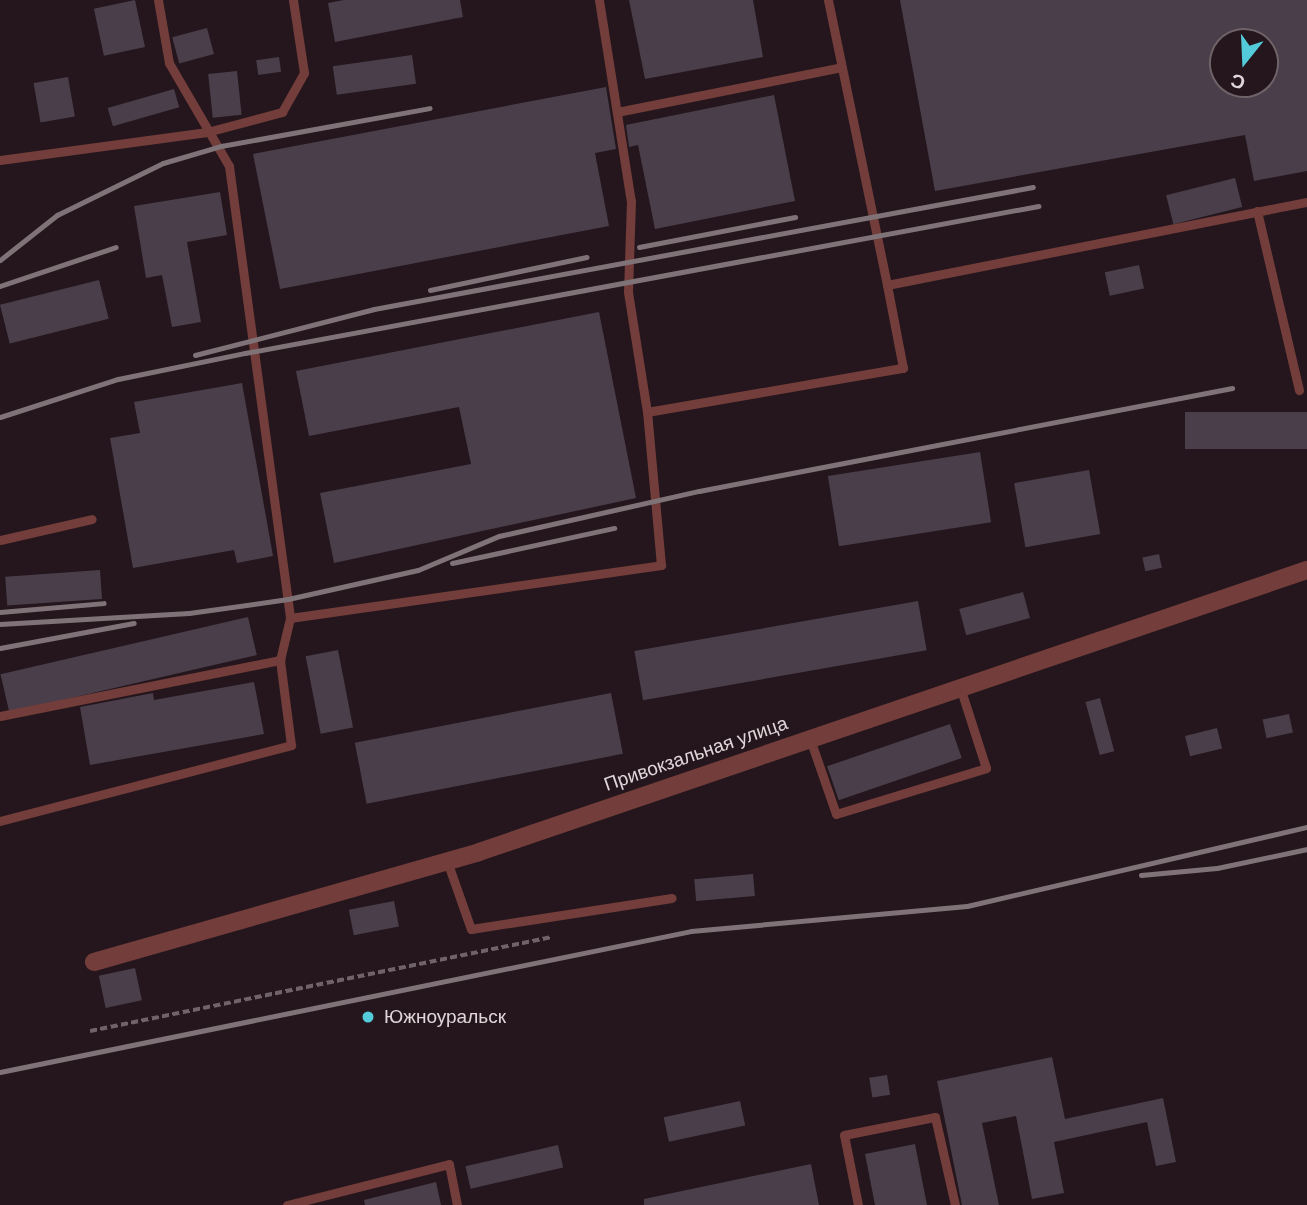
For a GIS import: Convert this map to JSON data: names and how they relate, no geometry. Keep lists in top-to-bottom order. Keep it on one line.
{"streets":{"street":["Привокзальная улица"]},"places":["Южноуральск"],"north":"bottom"}
